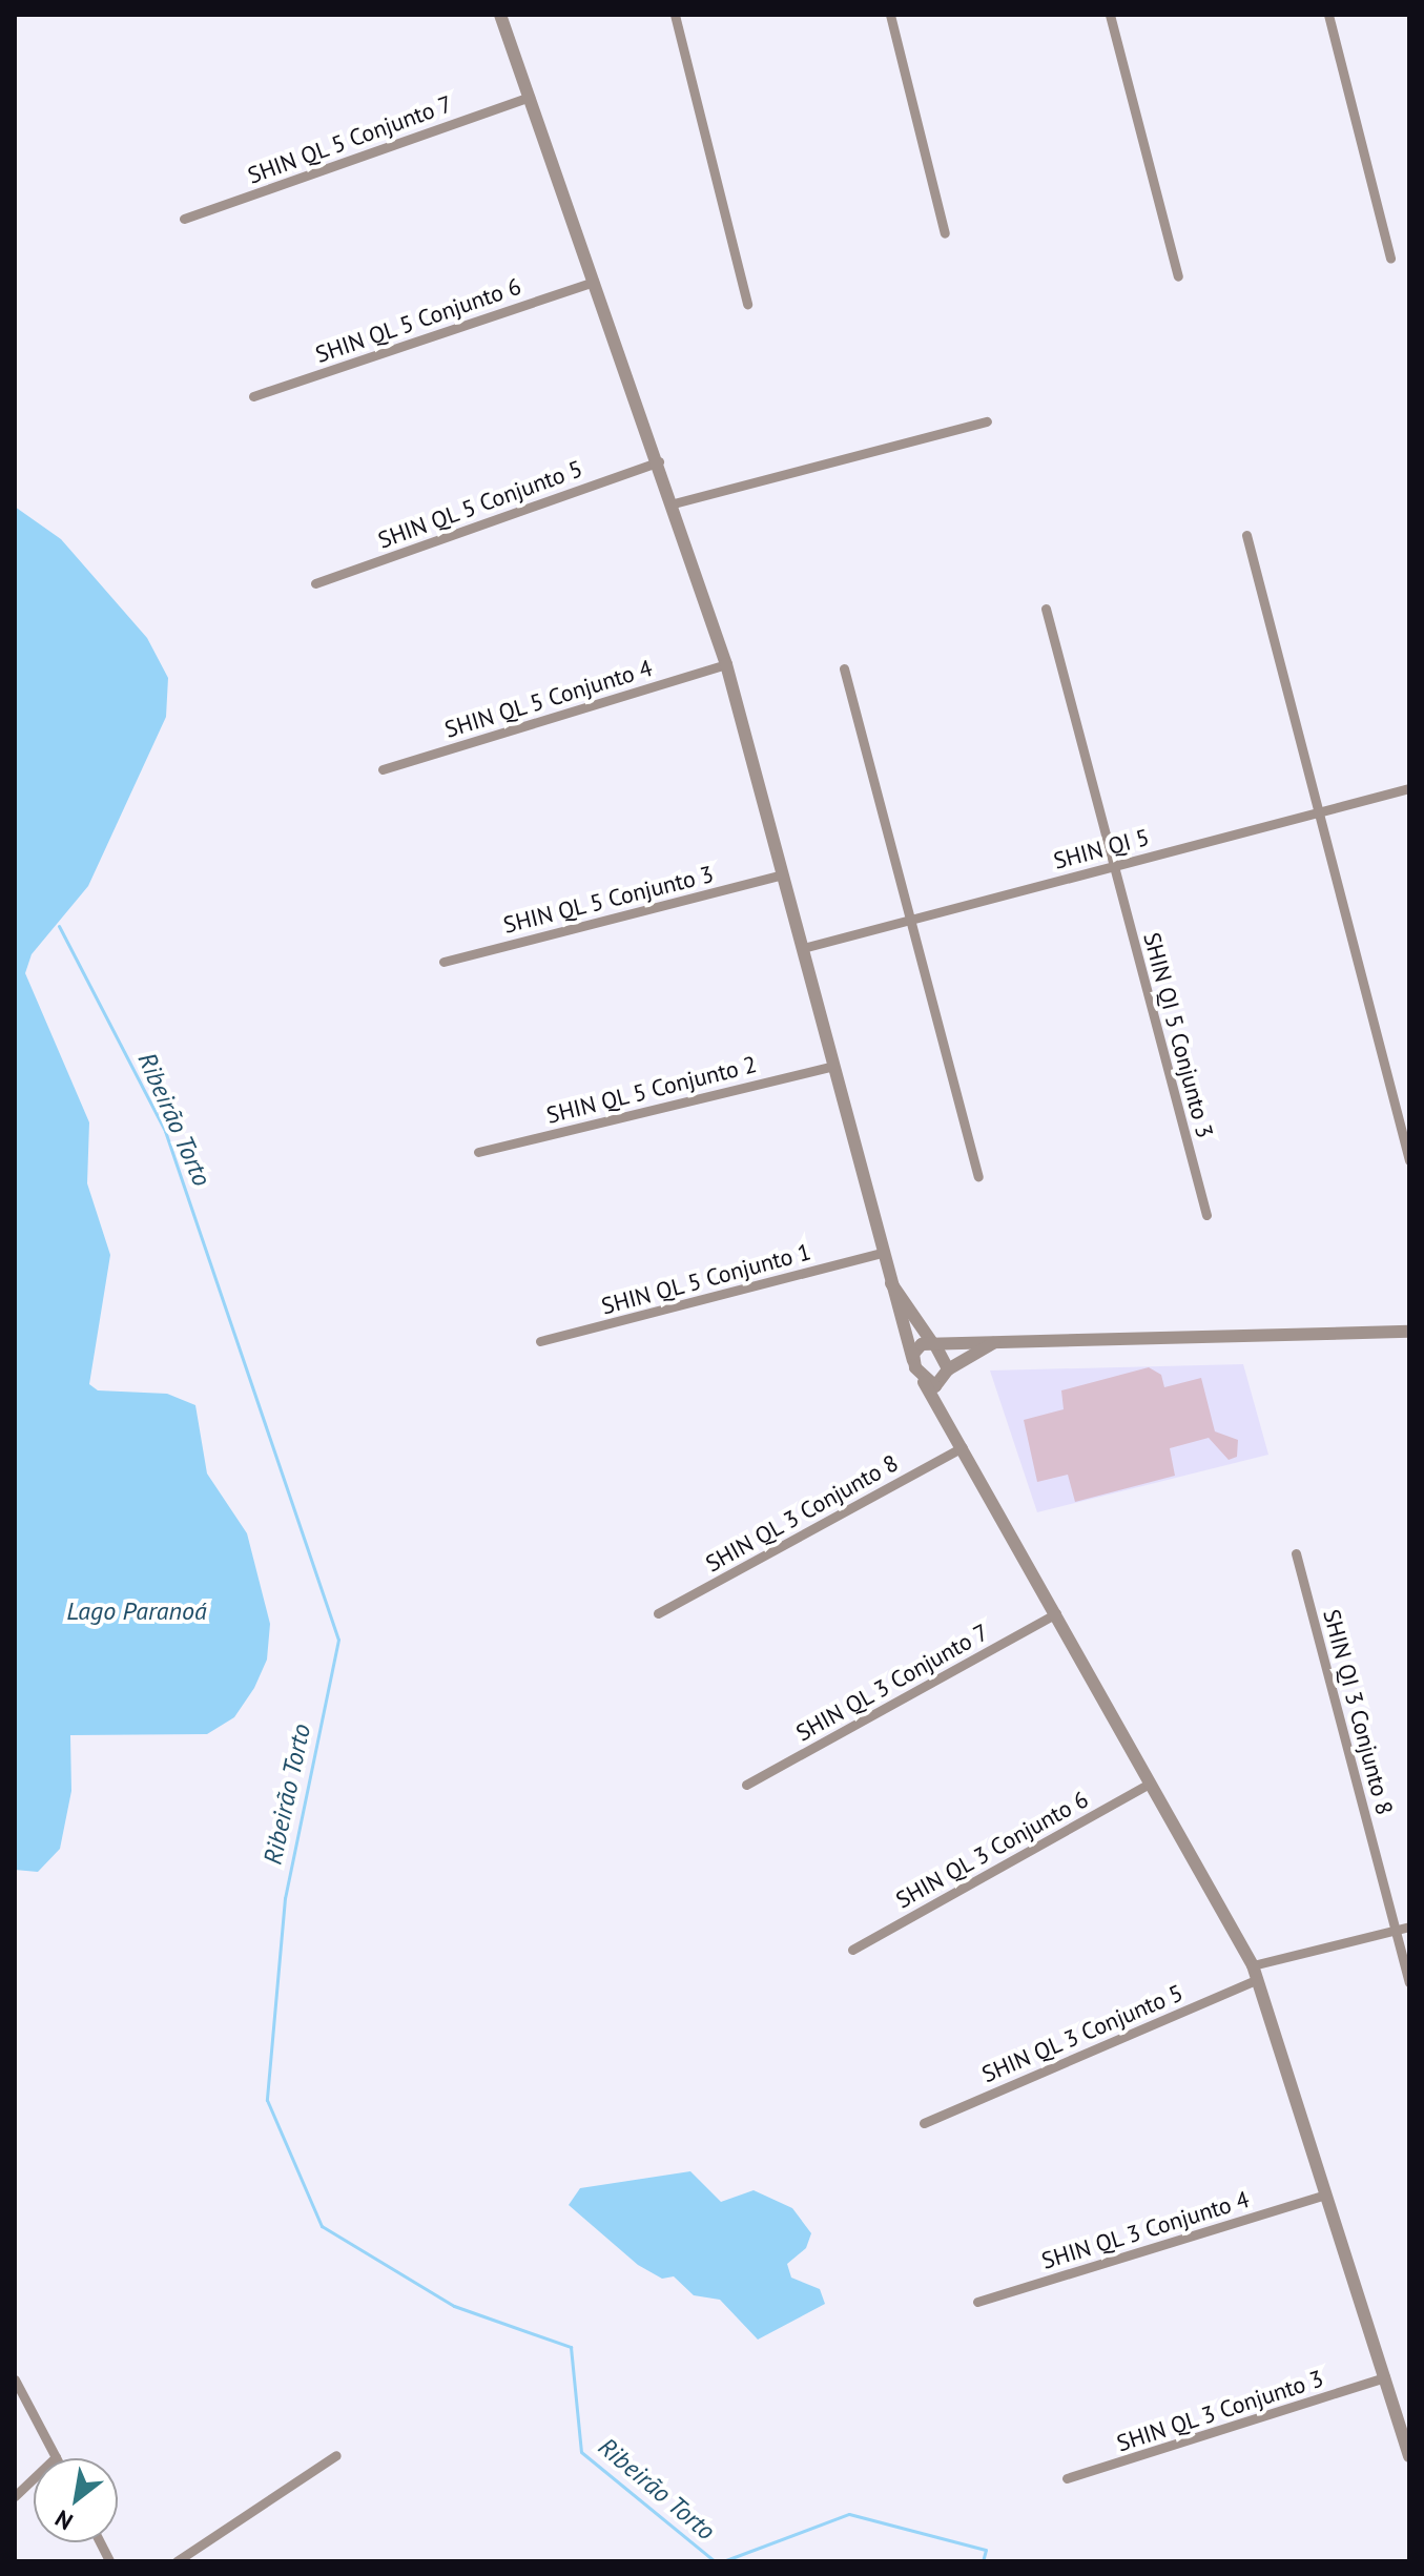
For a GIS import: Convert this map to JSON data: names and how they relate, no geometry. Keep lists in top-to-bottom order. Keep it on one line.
{"streets":{"street":["SHIN QL 5 Conjunto 7","SHIN QL 5 Conjunto 6","SHIN QL 5 Conjunto 5","SHIN QL 5 Conjunto 4","SHIN QI 5","SHIN QL 5 Conjunto 3","SHIN QI 5 Conjunto 3","SHIN QL 5 Conjunto 2","SHIN QL 5 Conjunto 1","SHIN QL 3 Conjunto 8","SHIN QL 3 Conjunto 7","SHIN QI 3 Conjunto 8","SHIN QL 3 Conjunto 6","SHIN QL 3 Conjunto 5","SHIN QL 3 Conjunto 4","SHIN QL 3 Conjunto 3"]},"crossings":[["SHIN QI 5","SHIN QI 5 Conjunto 3"],["SHIN QI 3 Conjunto 8","SHIN QL 3 Conjunto 5"]],"water":["Ribeirão Torto","Lago Paranoá"],"north":"bottom left"}
